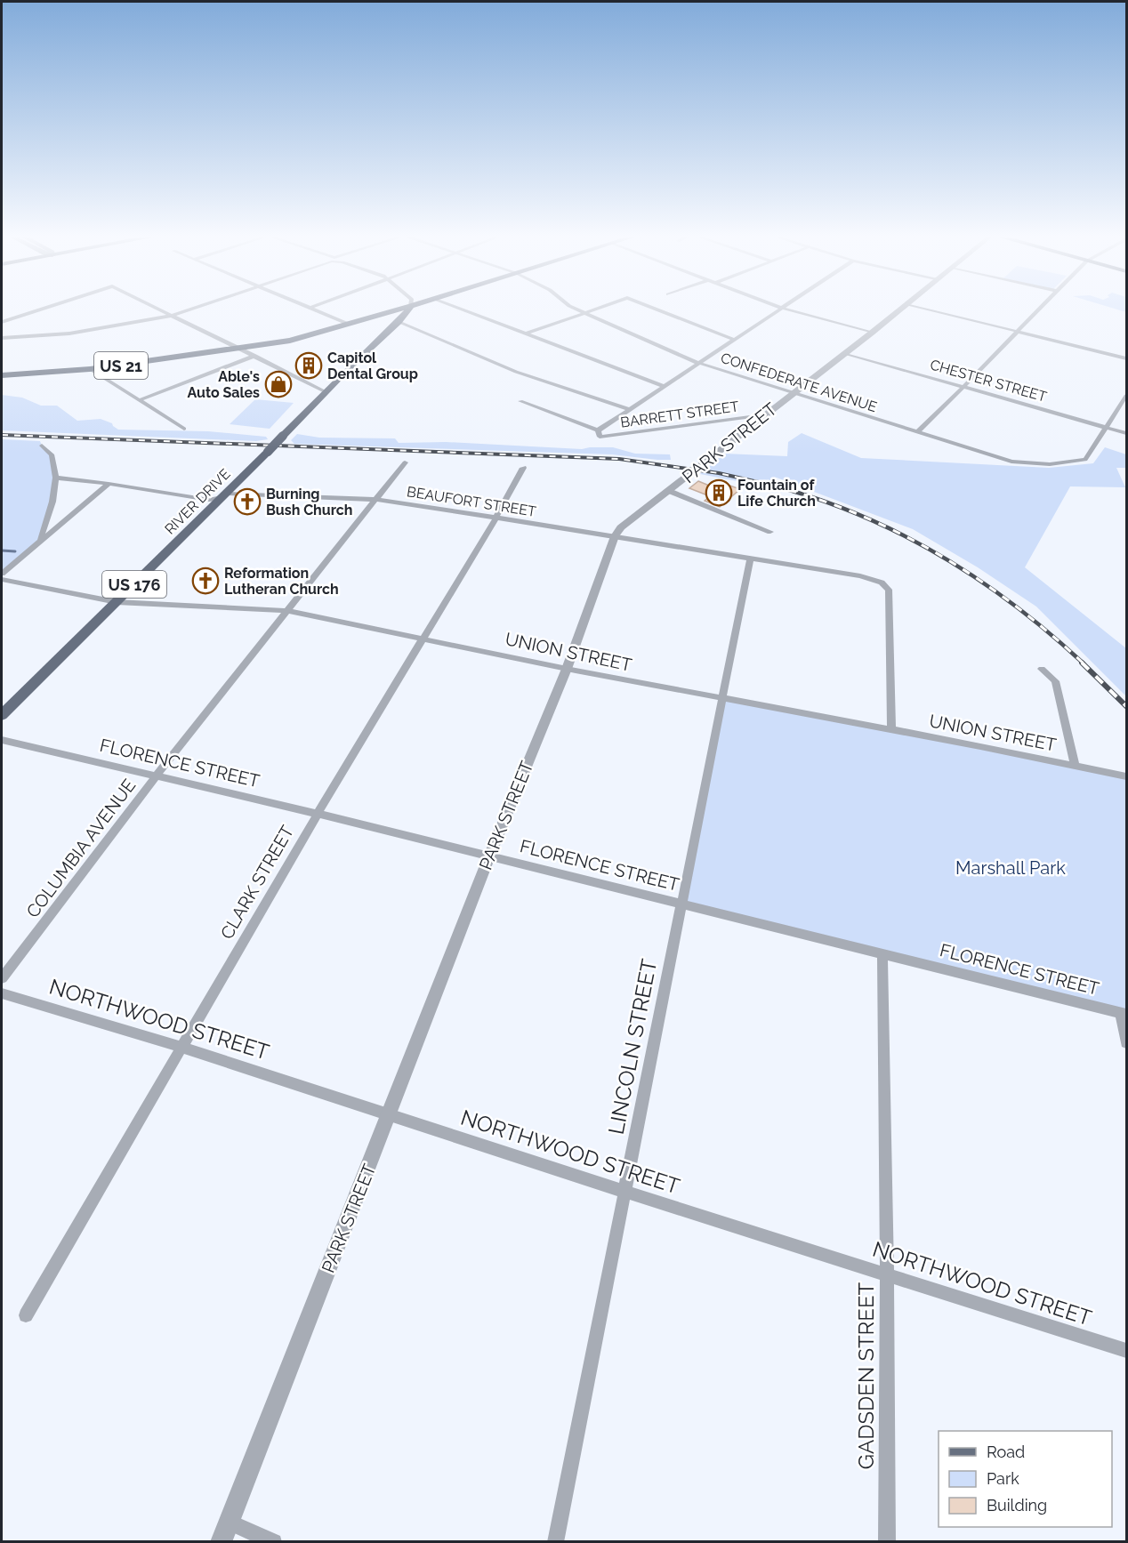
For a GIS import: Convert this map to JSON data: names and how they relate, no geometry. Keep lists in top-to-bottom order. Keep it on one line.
{"streets":{"main road":["US 21","RIVER DRIVE","US 176"],"street":["CHESTER STREET","CONFEDERATE AVENUE","BARRETT STREET","PARK STREET","BEAUFORT STREET","UNION STREET","FLORENCE STREET","COLUMBIA AVENUE","CLARK STREET","NORTHWOOD STREET","LINCOLN STREET","GADSDEN STREET"]},"crossings":[["CHESTER STREET","CONFEDERATE AVENUE"],["CHESTER STREET","PARK STREET"],["CONFEDERATE AVENUE","PARK STREET"],["BARRETT STREET","PARK STREET"],["PARK STREET","BEAUFORT STREET"],["PARK STREET","UNION STREET"],["PARK STREET","FLORENCE STREET"],["PARK STREET","NORTHWOOD STREET"],["RIVER DRIVE","BEAUFORT STREET"],["RIVER DRIVE","UNION STREET"],["BEAUFORT STREET","UNION STREET"],["BEAUFORT STREET","COLUMBIA AVENUE"],["BEAUFORT STREET","CLARK STREET"],["BEAUFORT STREET","LINCOLN STREET"],["UNION STREET","COLUMBIA AVENUE"],["UNION STREET","CLARK STREET"],["UNION STREET","LINCOLN STREET"],["FLORENCE STREET","COLUMBIA AVENUE"],["FLORENCE STREET","CLARK STREET"],["FLORENCE STREET","LINCOLN STREET"],["FLORENCE STREET","GADSDEN STREET"],["CLARK STREET","NORTHWOOD STREET"],["NORTHWOOD STREET","LINCOLN STREET"],["NORTHWOOD STREET","GADSDEN STREET"]],"parks":["Marshall Park"],"places":{"building":["Capitol Dental Group","Fountain of Life Church"],"shop":["Able's Auto Sales"],"church":["Burning Bush Church","Reformation Lutheran Church"]},"legend":["Road","Park","Building"]}
